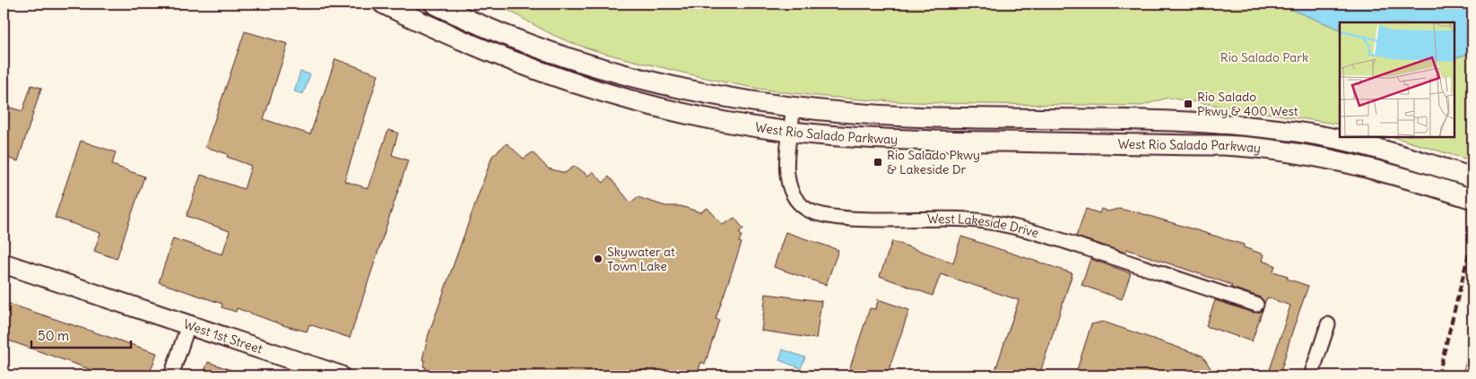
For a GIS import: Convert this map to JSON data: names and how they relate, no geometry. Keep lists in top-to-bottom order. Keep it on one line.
{"streets":{"main road":["West Rio Salado Parkway","West 1st Street"],"street":["West Lakeside Drive"]},"crossings":[["West Rio Salado Parkway","West Lakeside Drive"]],"parks":["Rio Salado Park"],"places":{"transit":["Rio Salado Pkwy & 400 West","Rio Salado Pkwy & Lakeside Dr"],"other":["Skywater at Town Lake"]},"scale_bar":"50 m"}
